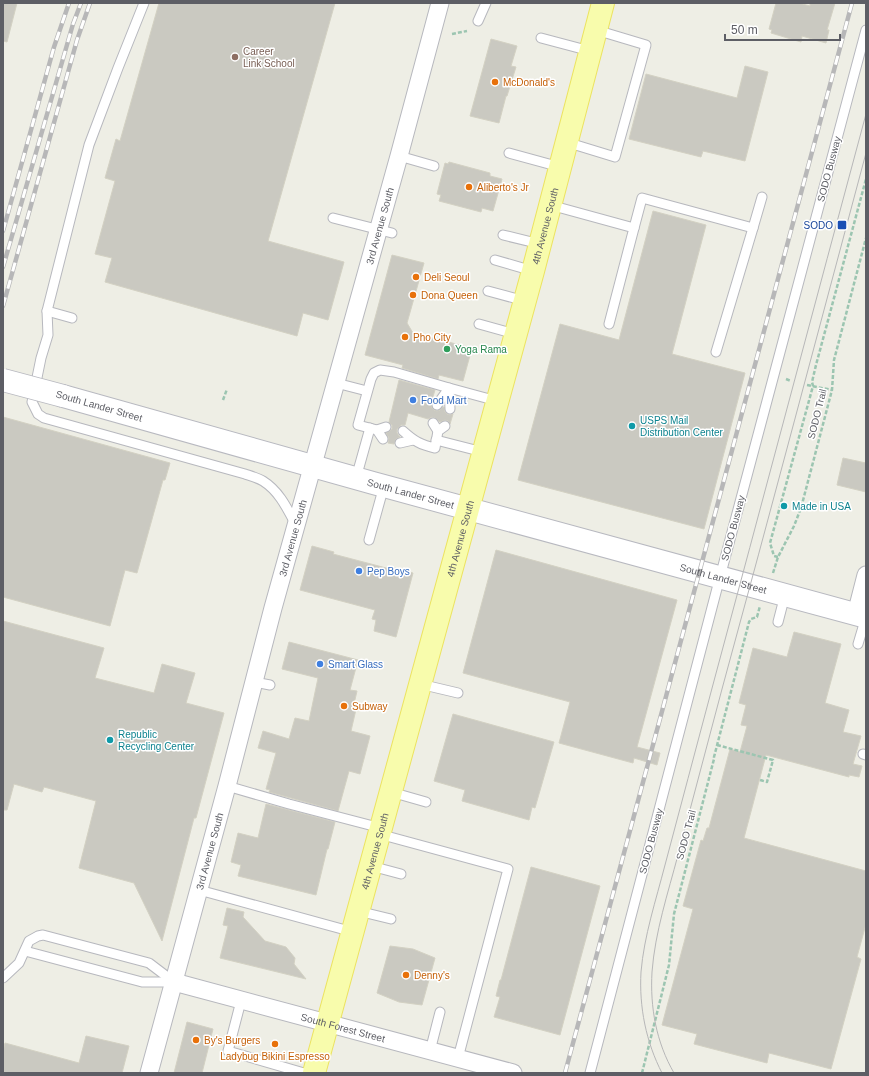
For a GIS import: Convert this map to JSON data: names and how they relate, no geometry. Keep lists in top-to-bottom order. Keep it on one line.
{"streets":{"main road":["4th Avenue South","South Lander Street"],"street":["3rd Avenue South","South Forest Street"],"lane":["SODO Busway"],"path":["SODO Trail"]},"crossings":[["SODO Busway","South Lander Street"],["3rd Avenue South","South Lander Street"],["3rd Avenue South","South Forest Street"],["4th Avenue South","South Lander Street"],["4th Avenue South","South Forest Street"]],"places":{"other":["Career Link School","McDonald's","Aliberto's Jr","Deli Seoul","Dona Queen","Pho City","Yoga Rama","Food Mart","USPS Mail Distribution Center","Made in USA","Pep Boys","Smart Glass","Subway","Republic Recycling Center","Denny's","By's Burgers","Ladybug Bikini Espresso"],"transit":["SODO"]},"scale_bar":"50 m"}
